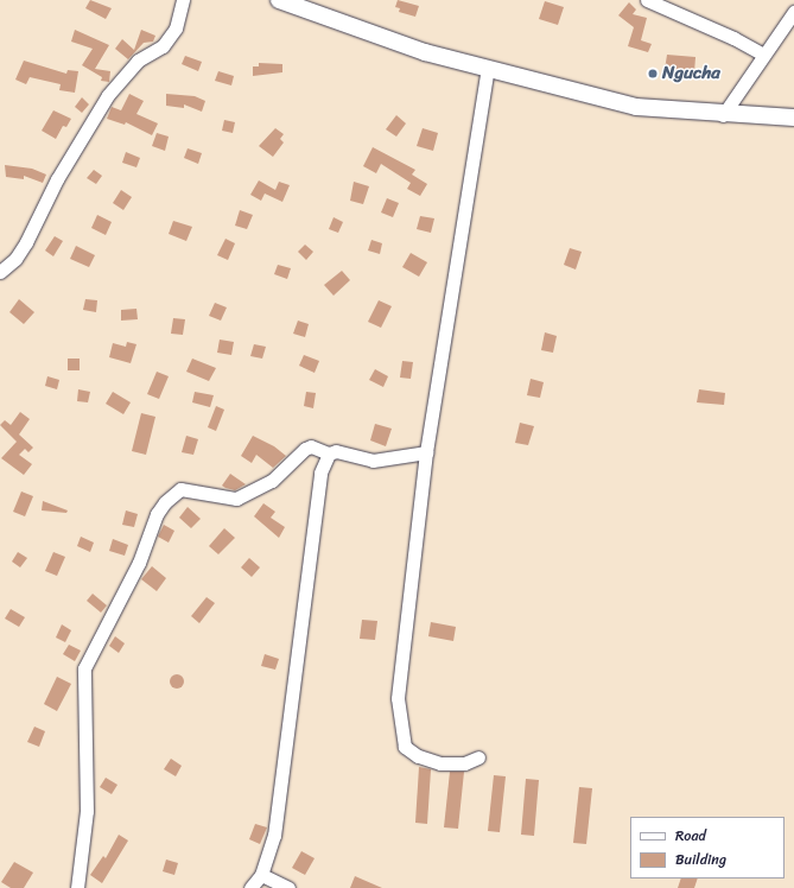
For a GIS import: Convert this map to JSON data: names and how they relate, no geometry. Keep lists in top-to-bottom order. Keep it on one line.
{"places":["Ngucha"],"legend":["Road","Building"]}
